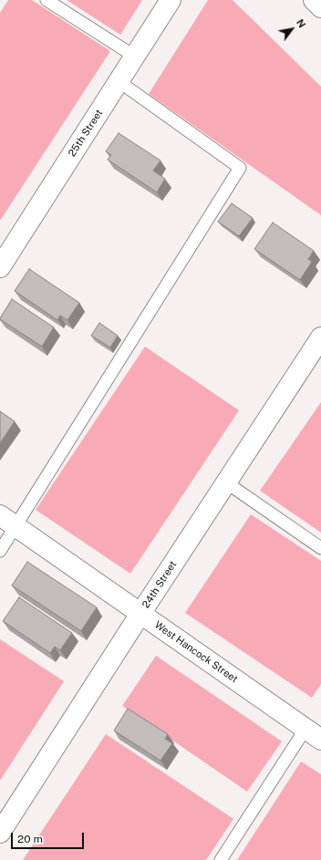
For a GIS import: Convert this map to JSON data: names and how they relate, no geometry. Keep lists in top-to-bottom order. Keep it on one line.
{"streets":{"street":["25th Street","24th Street","West Hancock Street"]},"crossings":[["24th Street","West Hancock Street"]],"scale_bar":"20 m","north":"top right"}
